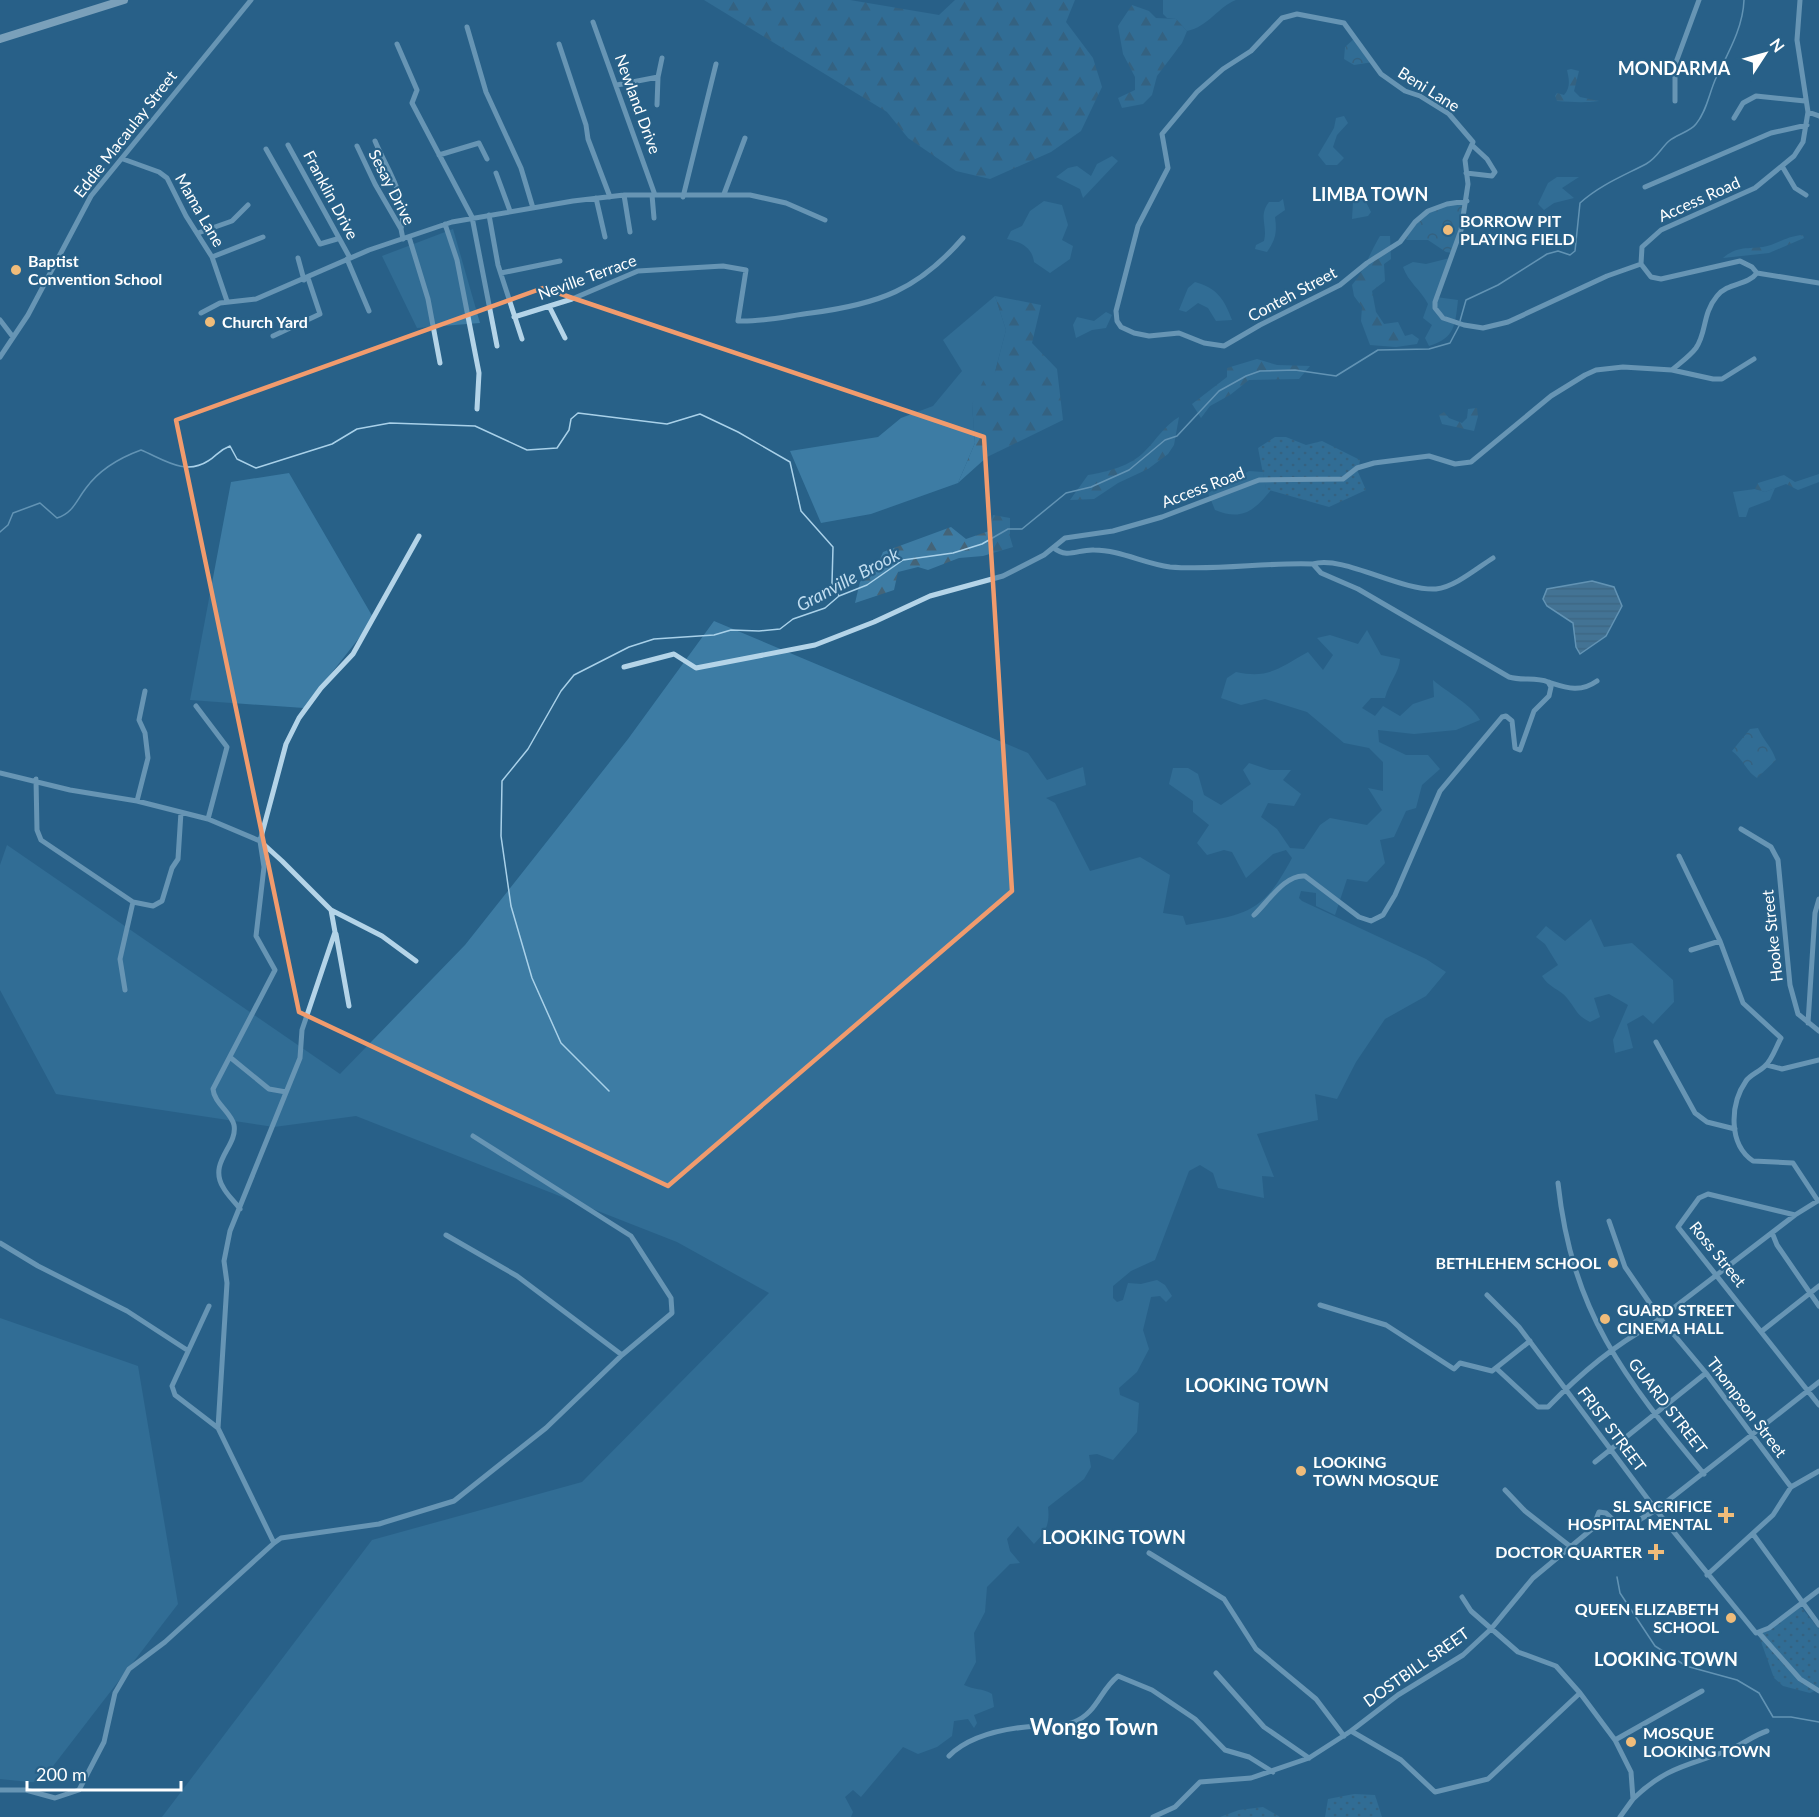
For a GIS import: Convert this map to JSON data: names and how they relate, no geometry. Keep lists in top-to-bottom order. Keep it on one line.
{"streets":{"street":["Beni Lane","Newland Drive","Eddie Macaulay Street","Sesay Drive","Franklin Drive","Access Road","Mama Lane","Neville Terrace","Conteh Street","Hooke Street","Ross Street","GUARD STREET","Thompson Street","FRIST STREET","DOSTBILL SREET"]},"crossings":[["Beni Lane","Conteh Street"],["Eddie Macaulay Street","Mama Lane"],["FRIST STREET","DOSTBILL SREET"]],"districts":["MONDARMA","LIMBA TOWN","LOOKING TOWN","LOOKING TOWN","LOOKING TOWN","Wongo Town"],"water":["Granville Brook"],"places":{"other":["BORROW PIT PLAYING FIELD","Baptist Convention School","Church Yard","BETHLEHEM SCHOOL","GUARD STREET CINEMA HALL","LOOKING TOWN MOSQUE","QUEEN ELIZABETH SCHOOL","MOSQUE LOOKING TOWN"],"health":["SL SACRIFICE HOSPITAL MENTAL","DOCTOR QUARTER"]},"scale_bar":"200 m","north":"top right"}
